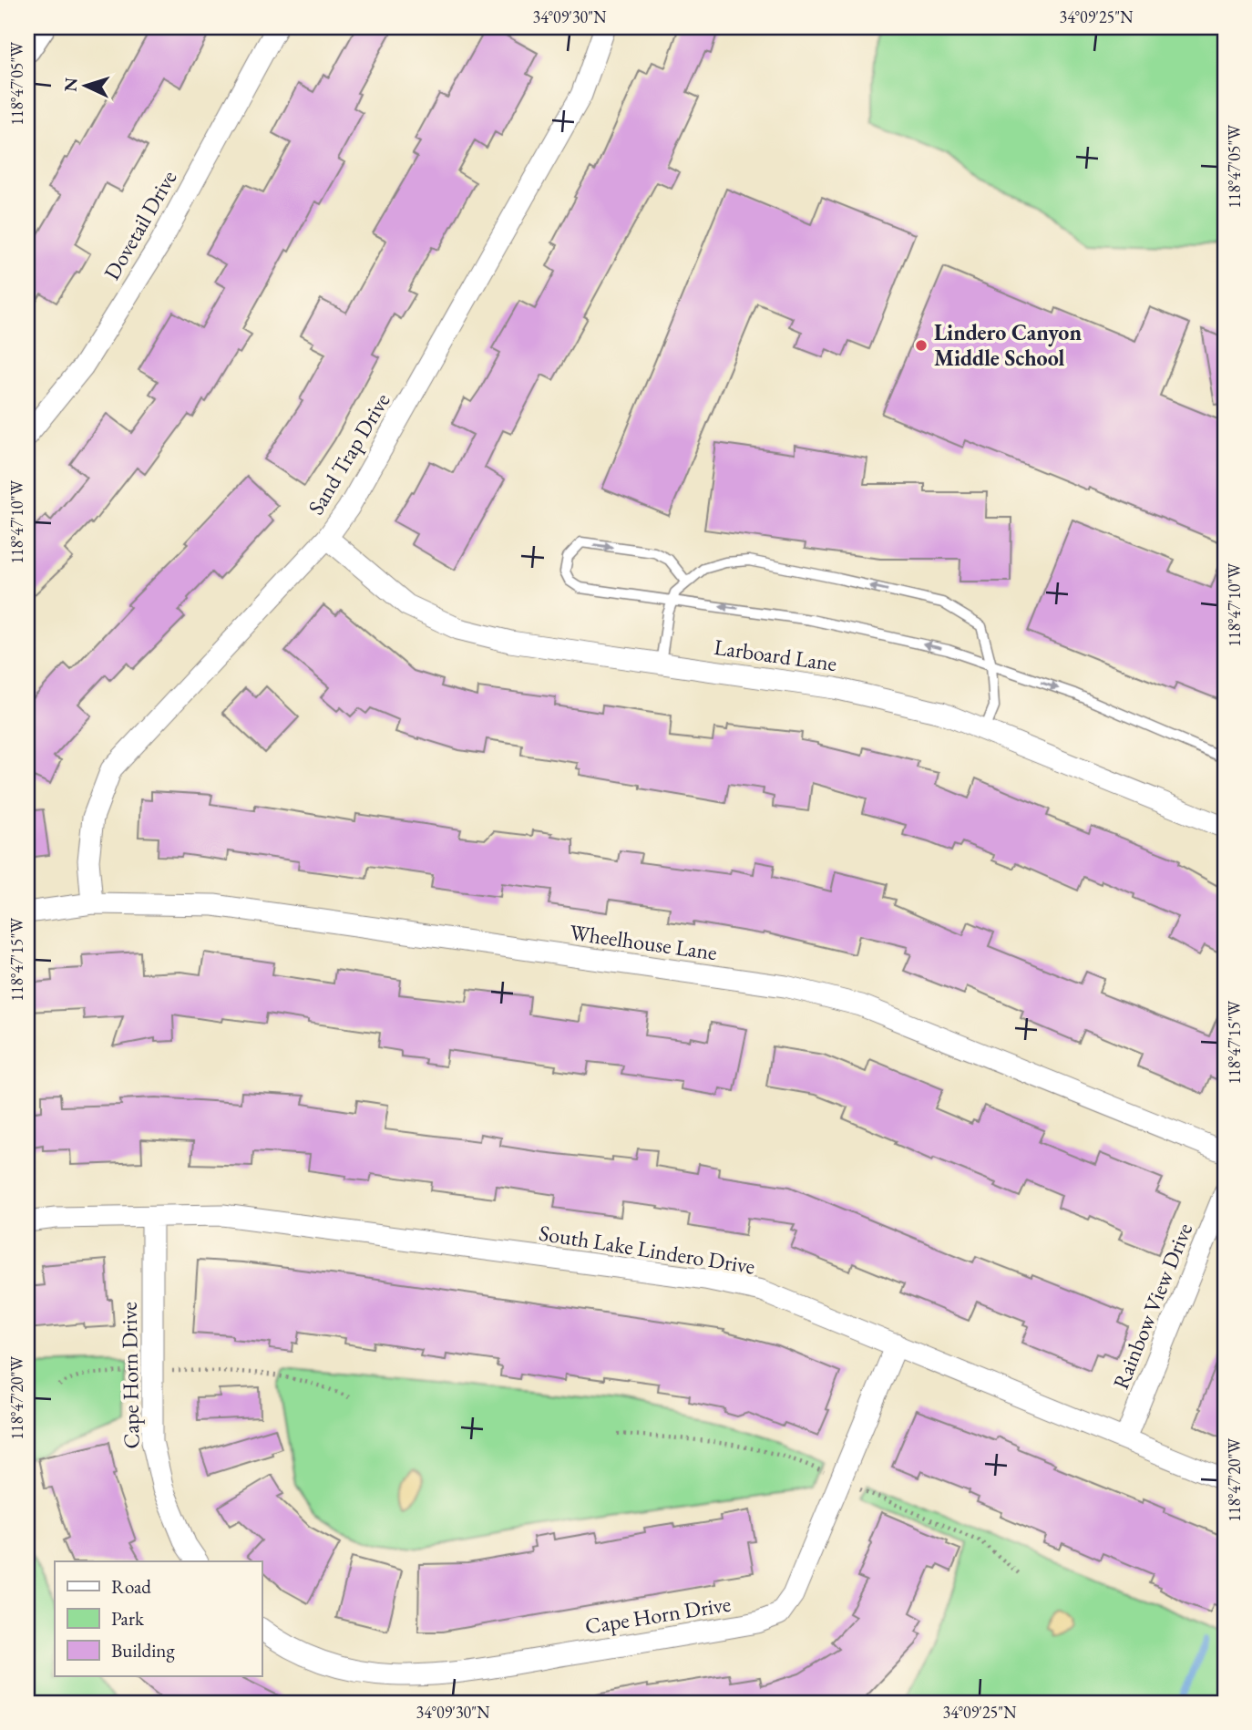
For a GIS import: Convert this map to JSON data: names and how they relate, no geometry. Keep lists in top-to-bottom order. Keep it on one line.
{"streets":{"street":["Dovetail Drive","Sand Trap Drive","Larboard Lane","Wheelhouse Lane","South Lake Lindero Drive","Rainbow View Drive","Cape Horn Drive"]},"crossings":[["Sand Trap Drive","Larboard Lane"],["Sand Trap Drive","Wheelhouse Lane"],["South Lake Lindero Drive","Rainbow View Drive"],["South Lake Lindero Drive","Cape Horn Drive"]],"places":["Lindero Canyon Middle School"],"legend":["Road","Park","Building"],"north":"left","coordinates":["34°09'30\"N","34°09'25\"N","118°47'05\"W","118°47'10\"W","118°47'15\"W","118°47'20\"W"]}
